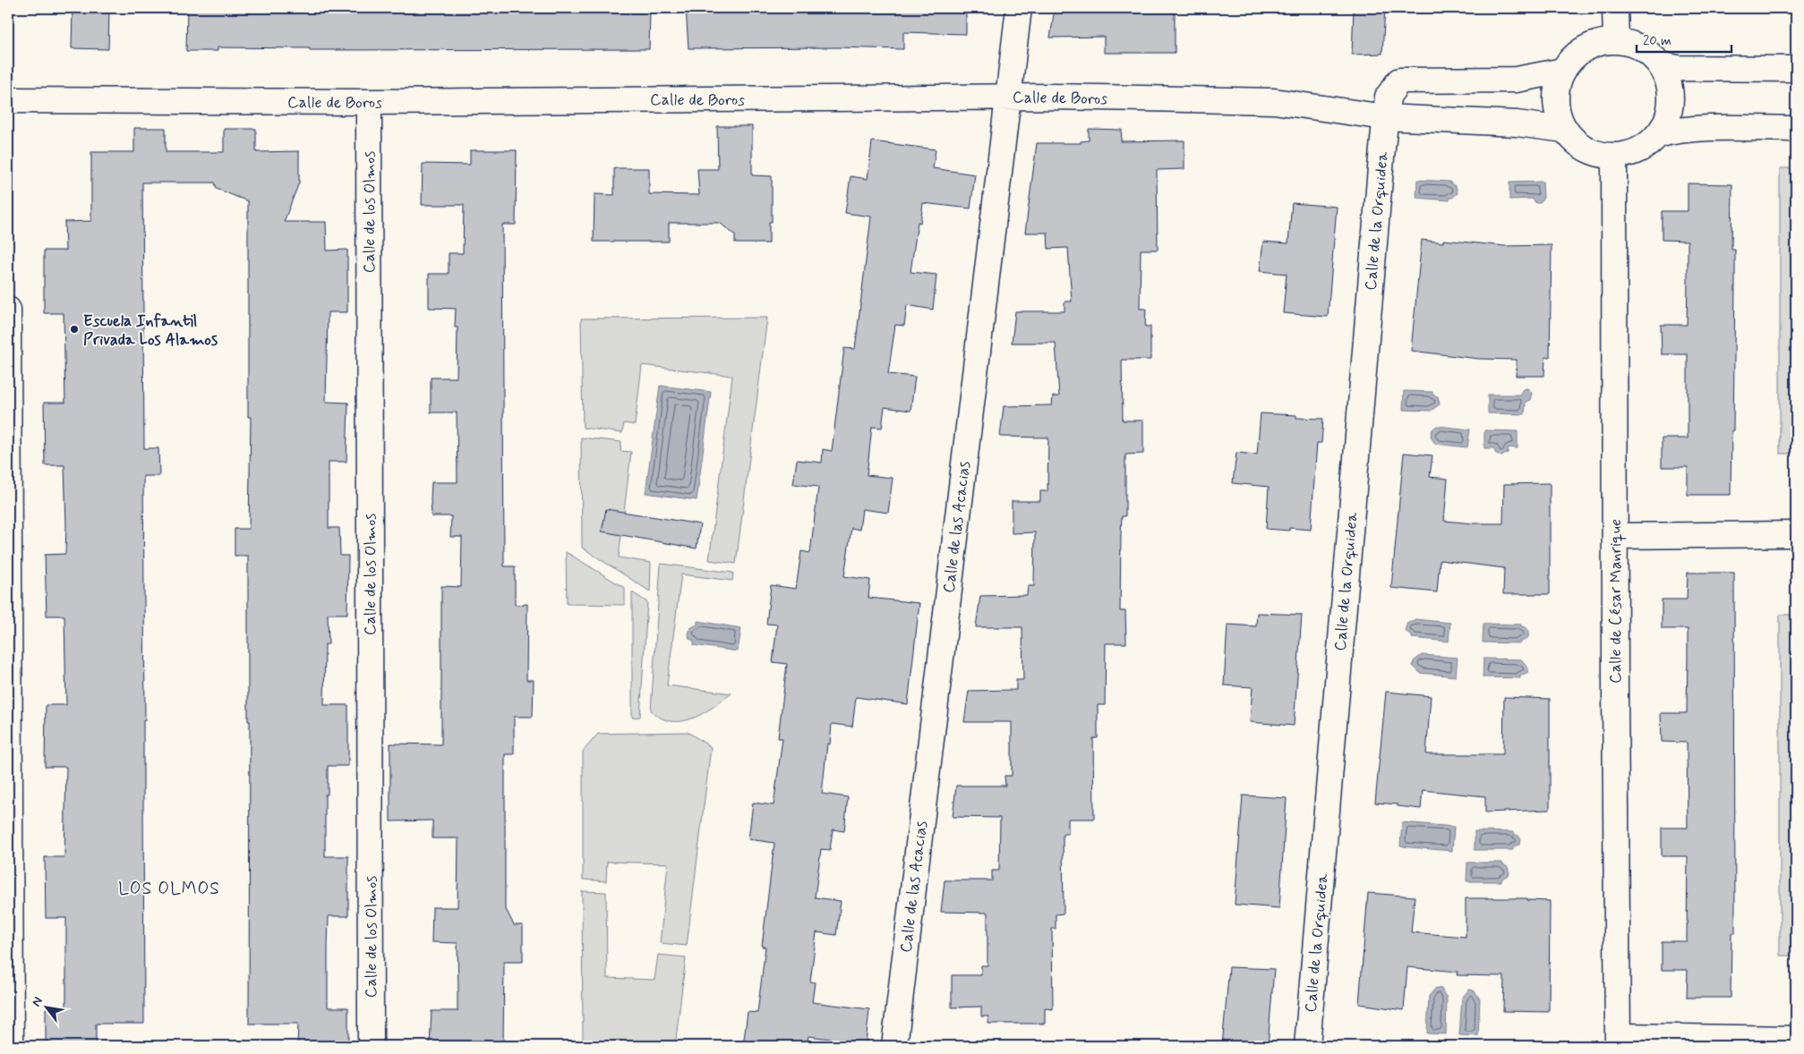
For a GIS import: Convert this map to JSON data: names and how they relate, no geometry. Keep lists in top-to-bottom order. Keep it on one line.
{"streets":{"street":["Calle de Boros","Calle de los Olmos","Calle de la Orquidea","Calle de las Acacias","Calle de César Manrique"]},"crossings":[["Calle de Boros","Calle de los Olmos"],["Calle de Boros","Calle de la Orquidea"],["Calle de Boros","Calle de las Acacias"],["Calle de Boros","Calle de César Manrique"],["Calle de la Orquidea","Calle de César Manrique"]],"districts":["LOS OLMOS"],"places":["Escuela Infantil Privada Los Alamos"],"scale_bar":"20 m","north":"top left"}
